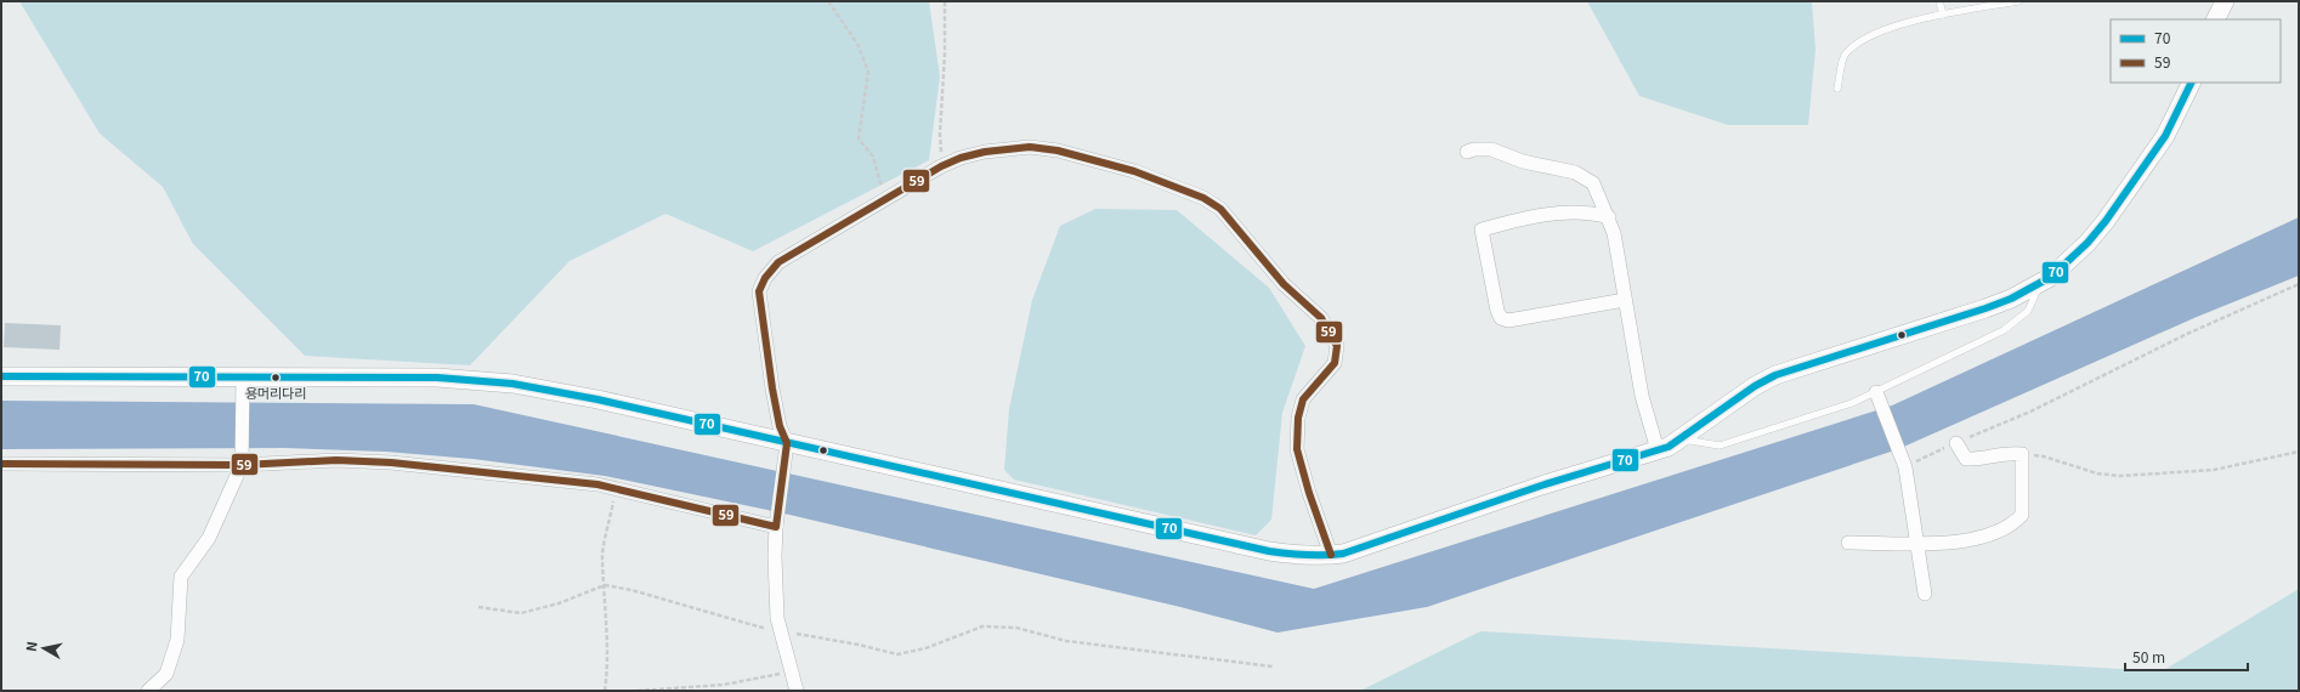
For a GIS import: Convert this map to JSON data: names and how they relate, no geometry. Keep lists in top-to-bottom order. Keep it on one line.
{"places":["용머리다리"],"lines":["transit line 70","transit line 59"],"legend":["70","59"],"scale_bar":"50 m","north":"left"}
